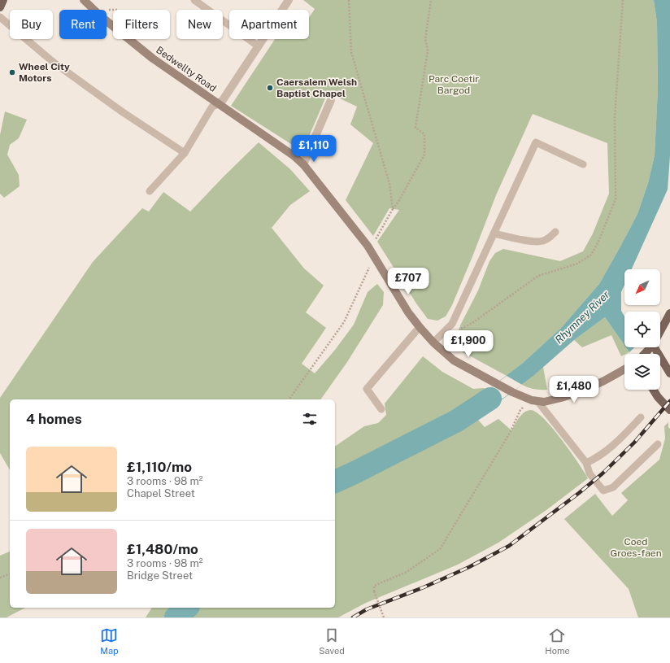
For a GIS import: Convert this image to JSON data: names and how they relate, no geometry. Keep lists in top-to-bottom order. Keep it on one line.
{"streets":{"street":["Bedwellty Road"]},"water":["Rhymney River"],"parks":["Parc Coetir Bargod","Coed Groes-faen"],"places":["Wheel City Motors","Caersalem Welsh Baptist Chapel"],"north":"bottom left","page":{"chip":["Buy","Rent","Filters","New","Apartment"],"price":["£1,110","£707","£1,900","£1,480"],"heading":"4 homes","list":[{"name":"£1,110/mo","note":"3 rooms · 98 m² · Chapel Street"},{"name":"£1,480/mo","note":"3 rooms · 98 m² · Bridge Street"}],"tabs":["Map","Saved","Home"]}}
